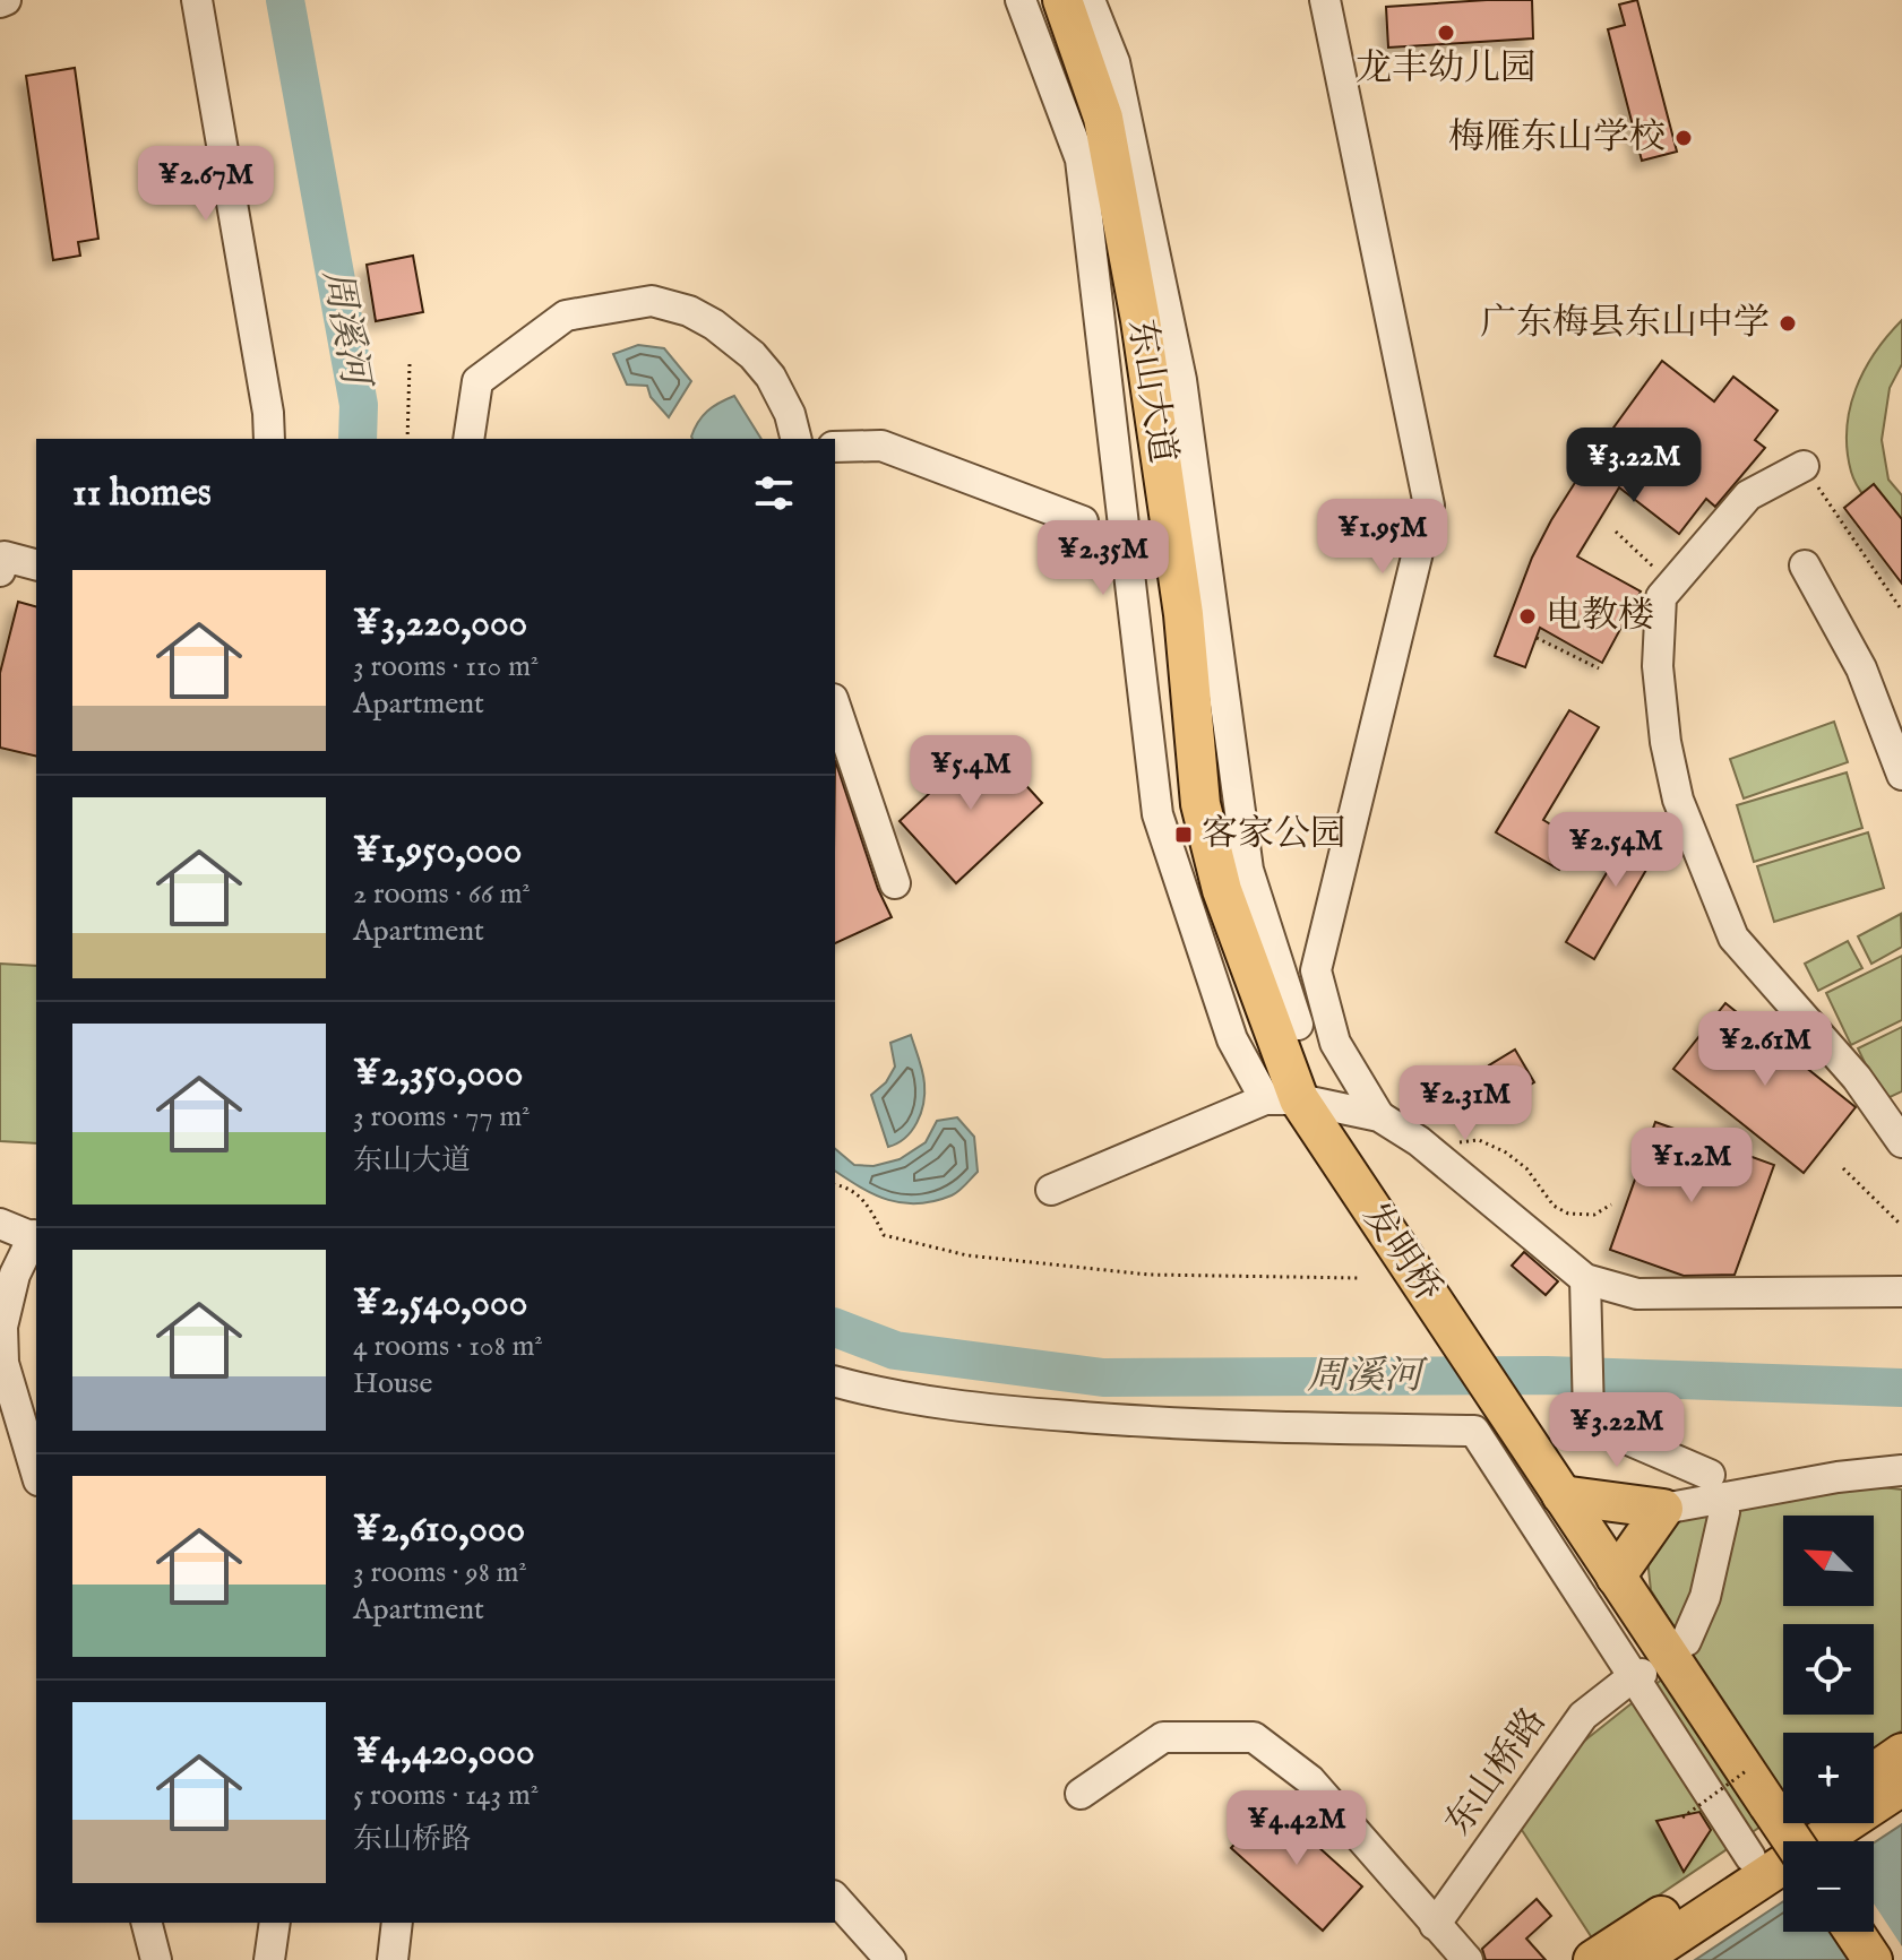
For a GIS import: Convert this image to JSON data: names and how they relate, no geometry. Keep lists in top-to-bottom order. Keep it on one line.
{"streets":{"main road":["东山大道","发明桥"],"street":["东山桥路"]},"crossings":[["东山大道","发明桥"]],"water":["周溪河"],"places":{"other":["龙丰幼儿园","梅雁东山学校","广东梅县东山中学","电教楼"],"transit":["客家公园"]},"north":"top left","page":{"price":["¥2.67M","¥3.22M","¥1.95M","¥2.35M","¥5.4M","¥2.54M","¥2.61M","¥2.31M","¥1.2M","¥3.22M","¥4.42M"],"heading":"11 homes","list":[{"name":"¥3,220,000","note":"3 rooms · 110 m² · Apartment"},{"name":"¥1,950,000","note":"2 rooms · 66 m² · Apartment"},{"name":"¥2,350,000","note":"3 rooms · 77 m² · 东山大道"},{"name":"¥2,540,000","note":"4 rooms · 108 m² · House"},{"name":"¥2,610,000","note":"3 rooms · 98 m² · Apartment"},{"name":"¥4,420,000","note":"5 rooms · 143 m² · 东山桥路"}],"map_buttons":["+","−"]}}
